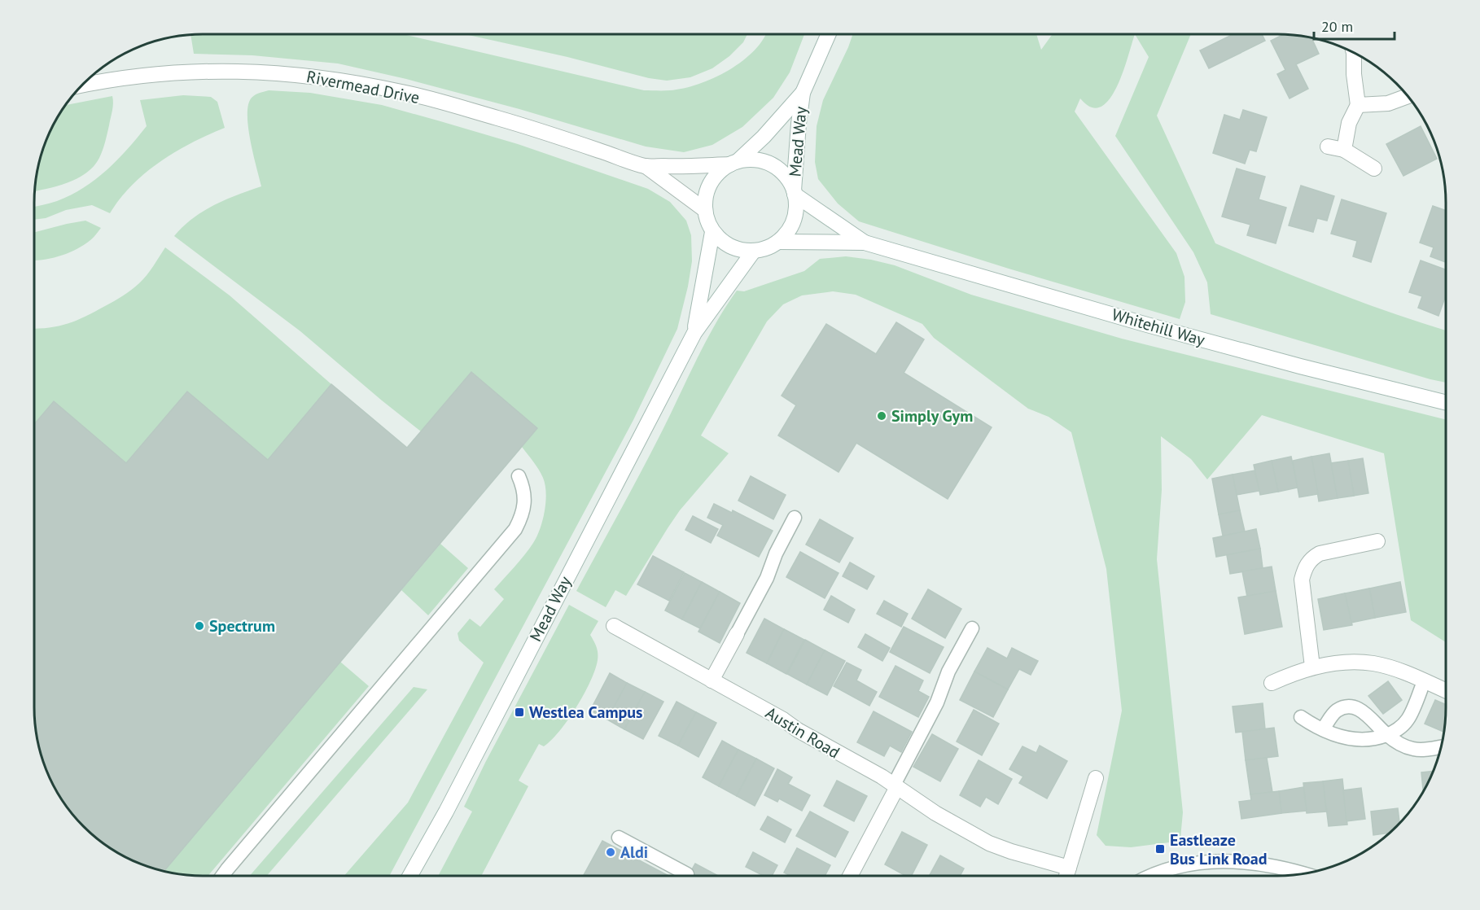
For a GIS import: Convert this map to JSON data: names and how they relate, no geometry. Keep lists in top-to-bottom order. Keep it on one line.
{"streets":{"main road":["Rivermead Drive","Mead Way","Whitehill Way","Austin Road"]},"crossings":[["Mead Way","Whitehill Way"]],"places":{"other":["Simply Gym","Spectrum","Aldi"],"transit":["Westlea Campus","Eastleaze Bus Link Road"]},"scale_bar":"20 m"}
